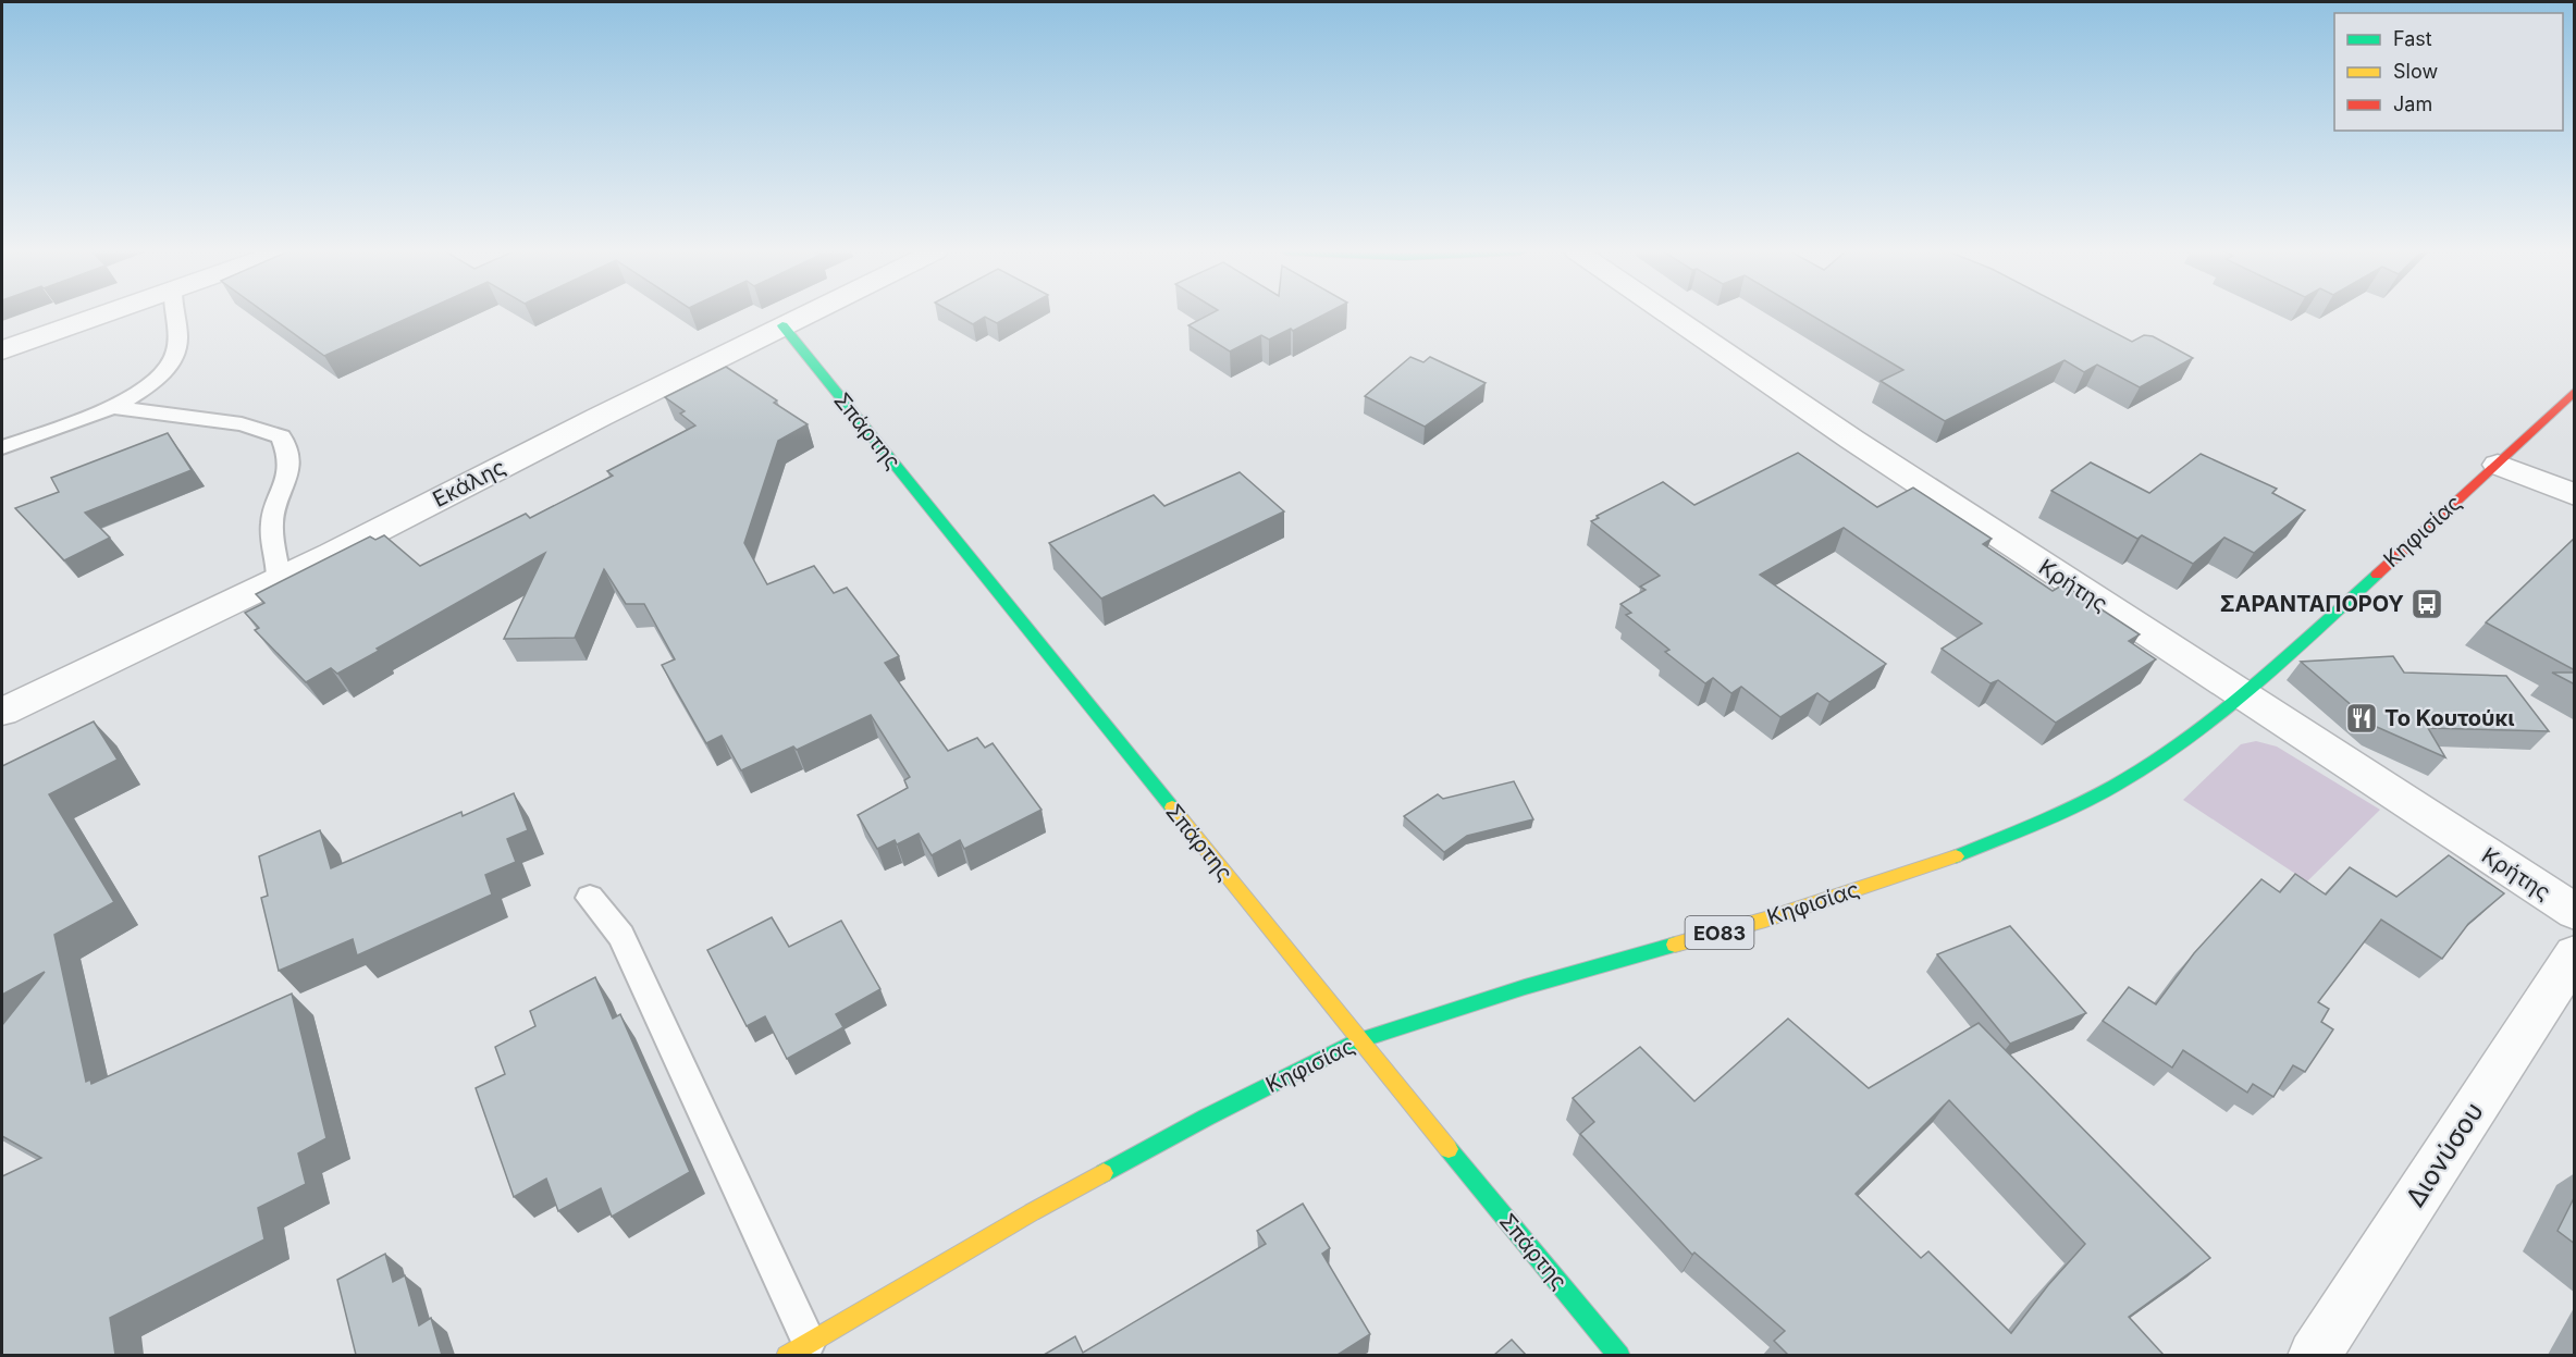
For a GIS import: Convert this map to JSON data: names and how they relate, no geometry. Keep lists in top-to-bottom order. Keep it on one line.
{"streets":{"main road":["Σπάρτης","Κηφισίας","ΕΟ83"],"street":["Εκάλης","Κρήτης","Διονύσου"]},"crossings":[["Σπάρτης","Εκάλης"],["Σπάρτης","Κηφισίας"],["Κηφισίας","Κρήτης"]],"places":{"bus stop":["ΣΑΡΑΝΤΑΠΟΡΟΥ"],"restaurant":["Το Κουτούκι"]},"legend":["Fast","Slow","Jam"]}
